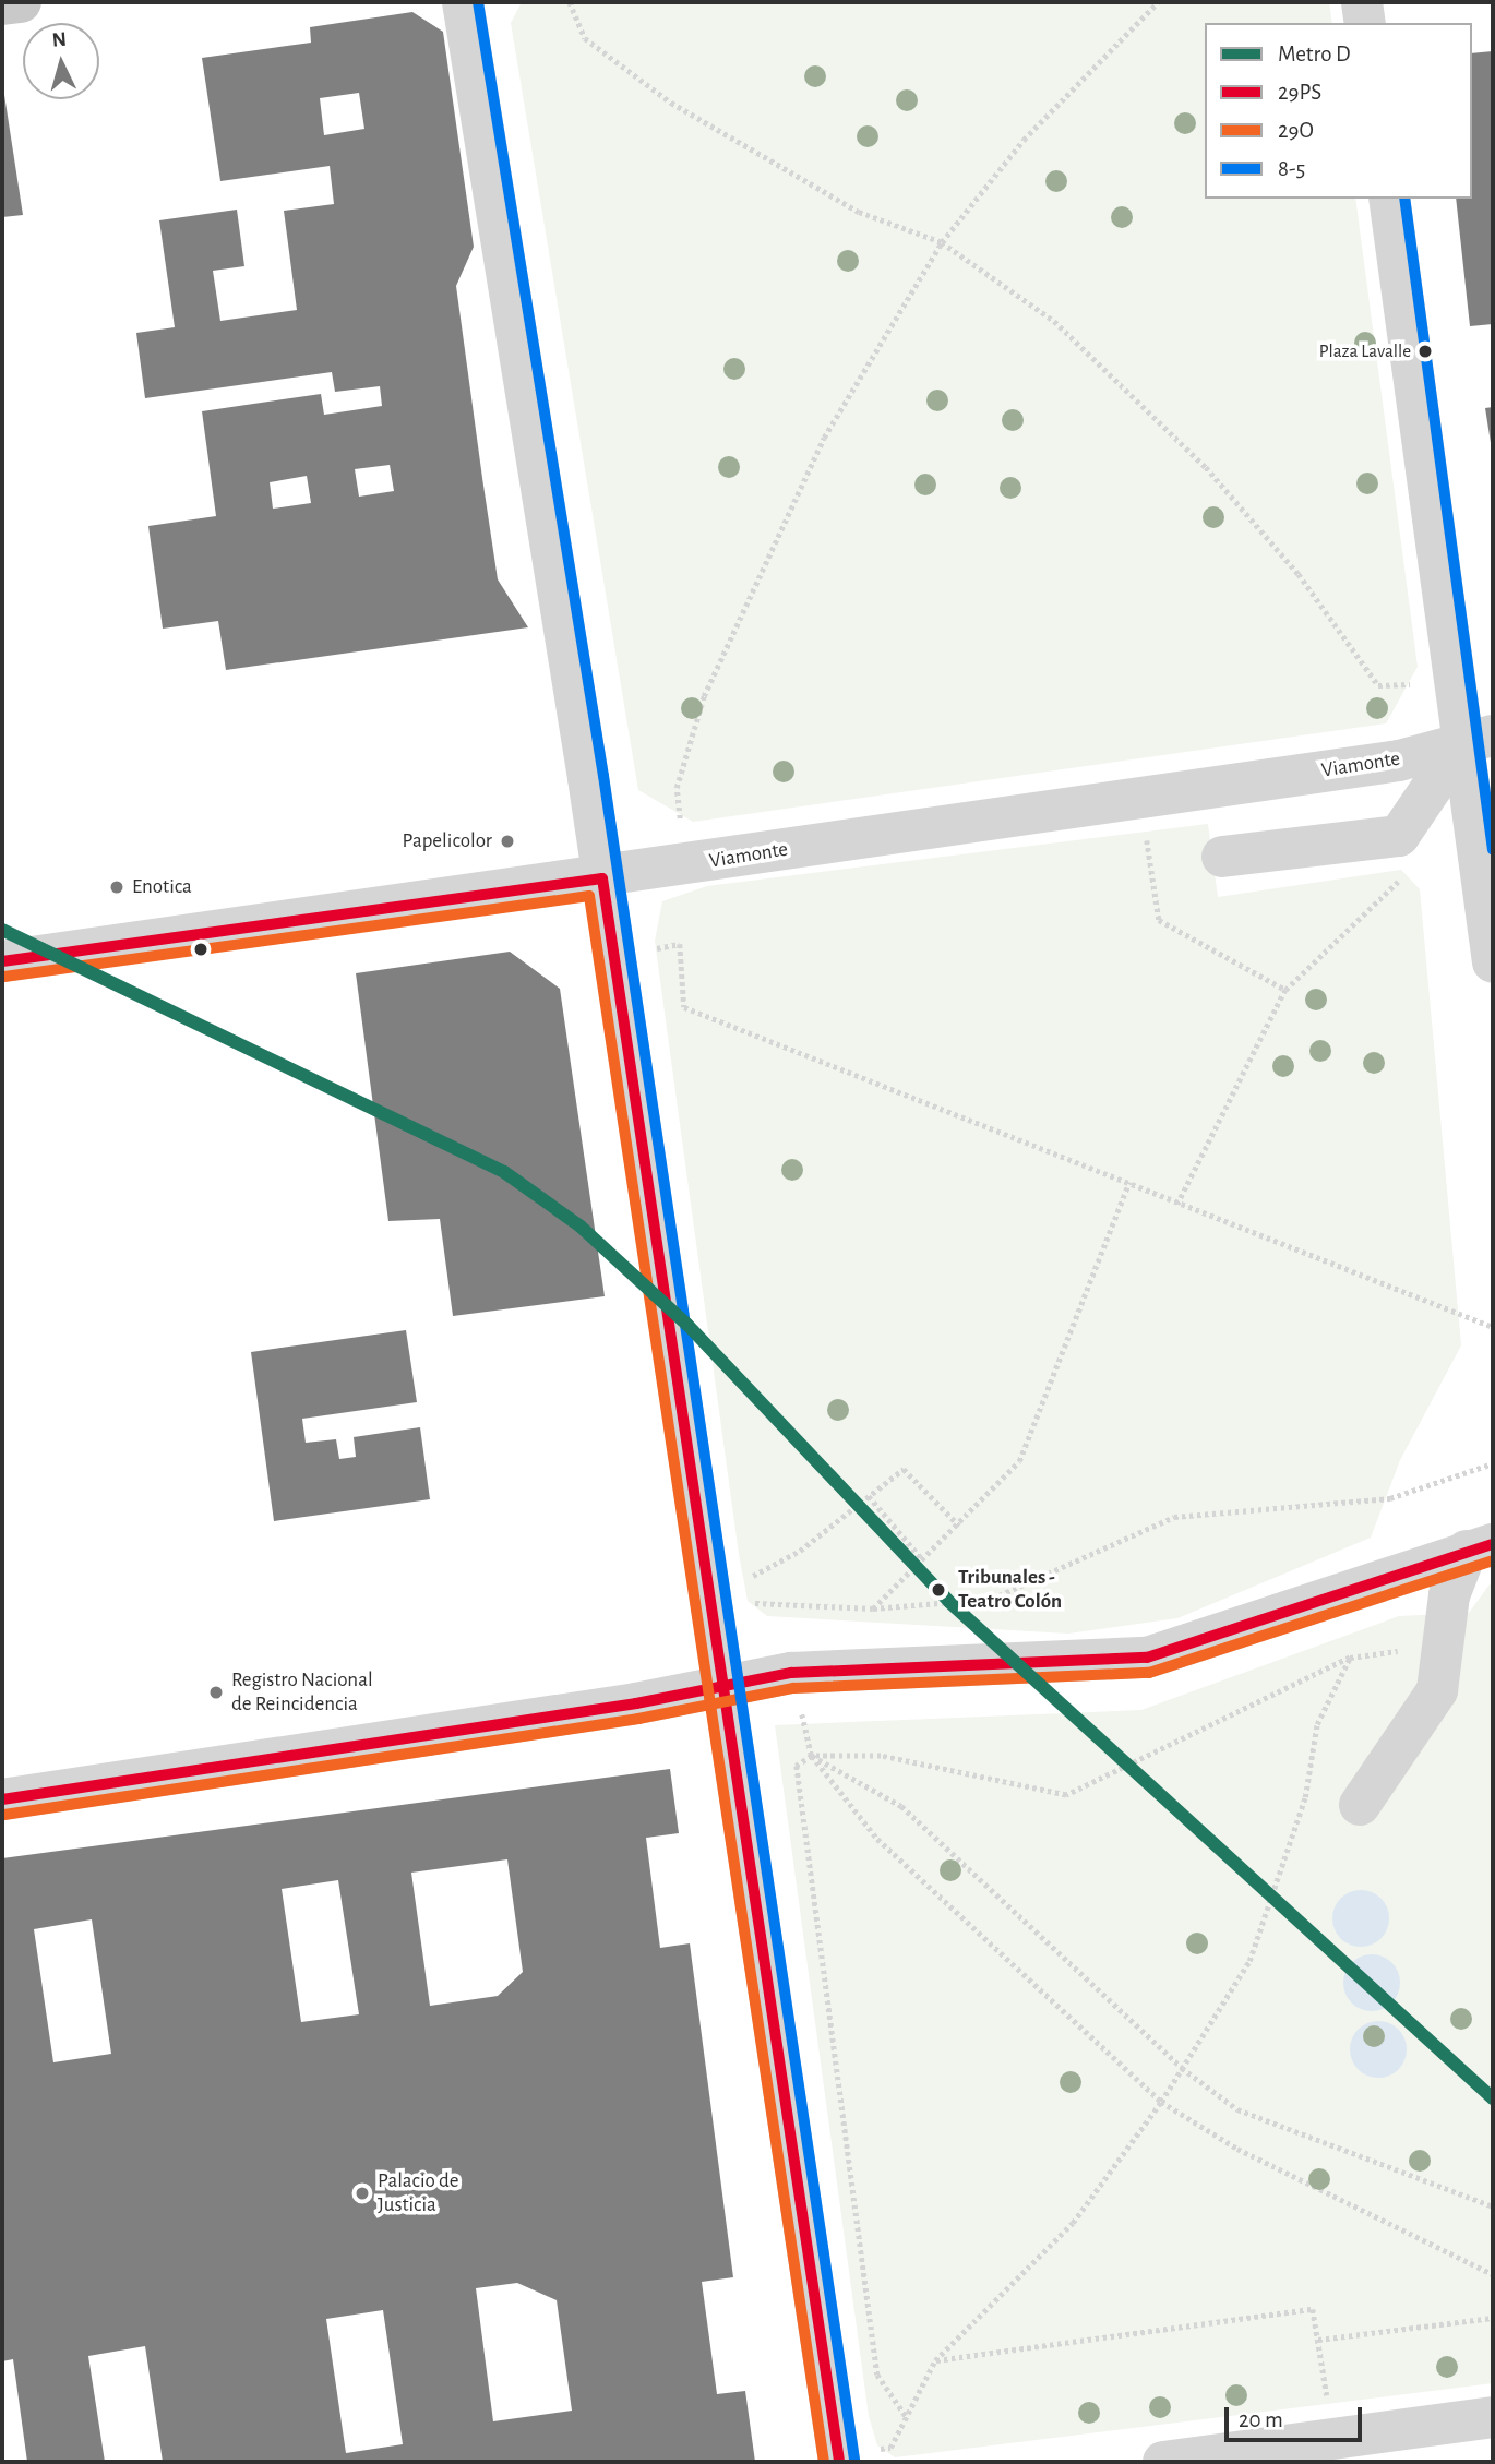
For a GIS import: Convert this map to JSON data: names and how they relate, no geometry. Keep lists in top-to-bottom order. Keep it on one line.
{"streets":{"street":["Viamonte"]},"places":["Plaza Lavalle","Papelicolor","Enotica","Tribunales - Teatro Colón","Registro Nacional de Reincidencia","Palacio de Justicia"],"lines":["transit line 8-5","transit line 29PS","transit line 29O","metro line D"],"legend":["Metro D","29PS","29O","8-5"],"scale_bar":"20 m","north":"top"}
